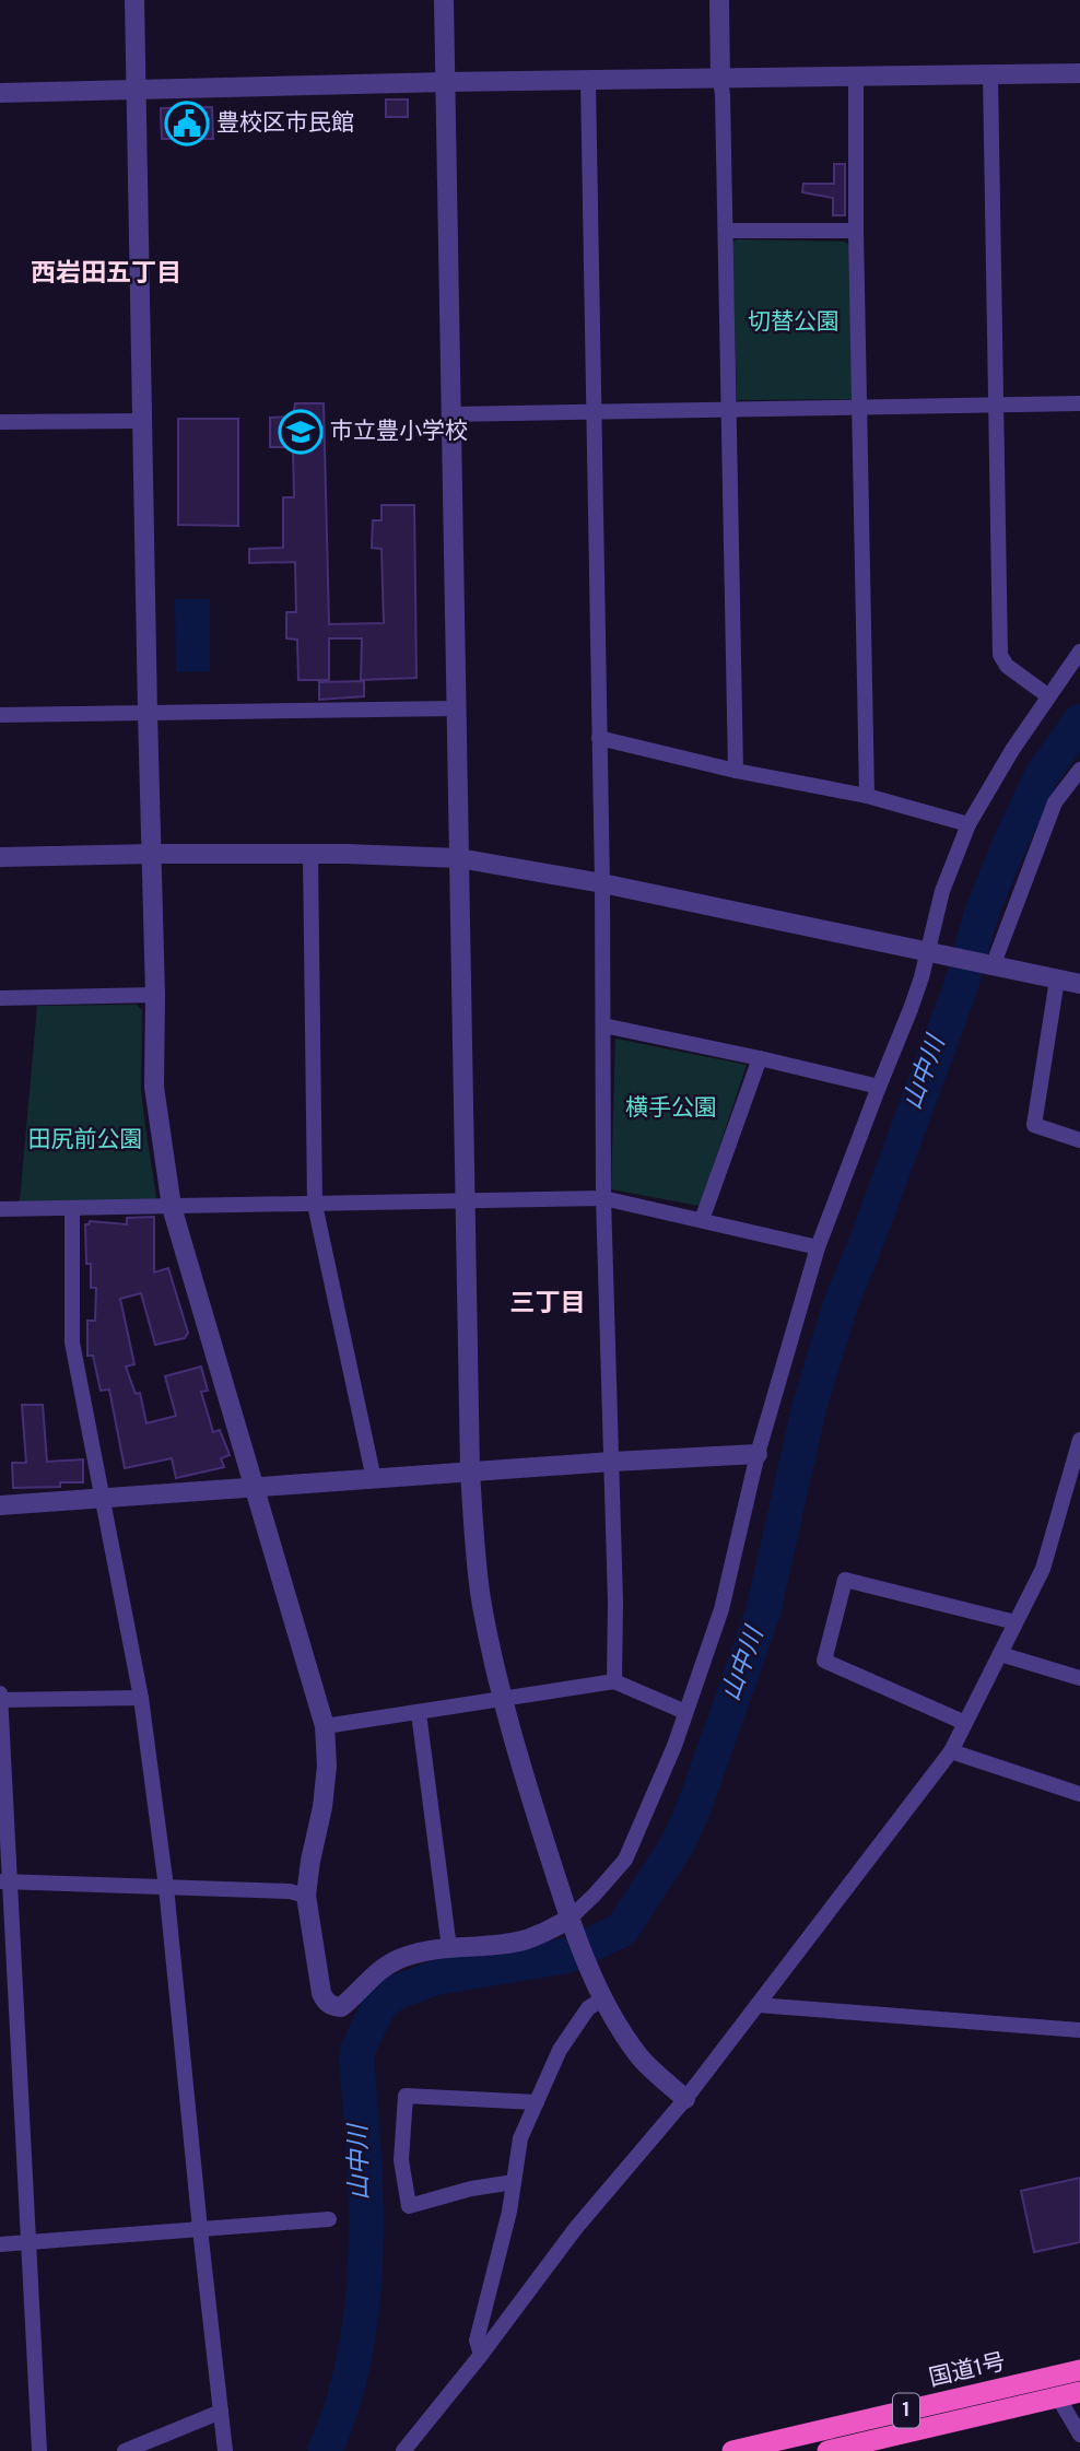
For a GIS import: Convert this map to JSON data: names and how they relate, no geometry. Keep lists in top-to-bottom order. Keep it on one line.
{"streets":{"highway":["国道1号","1"]},"districts":["西岩田五丁目","三丁目"],"water":["山中川"],"parks":["切替公園","横手公園","田尻前公園"],"places":{"public building":["豊校区市民館"],"school or university":["市立豊小学校"]}}
